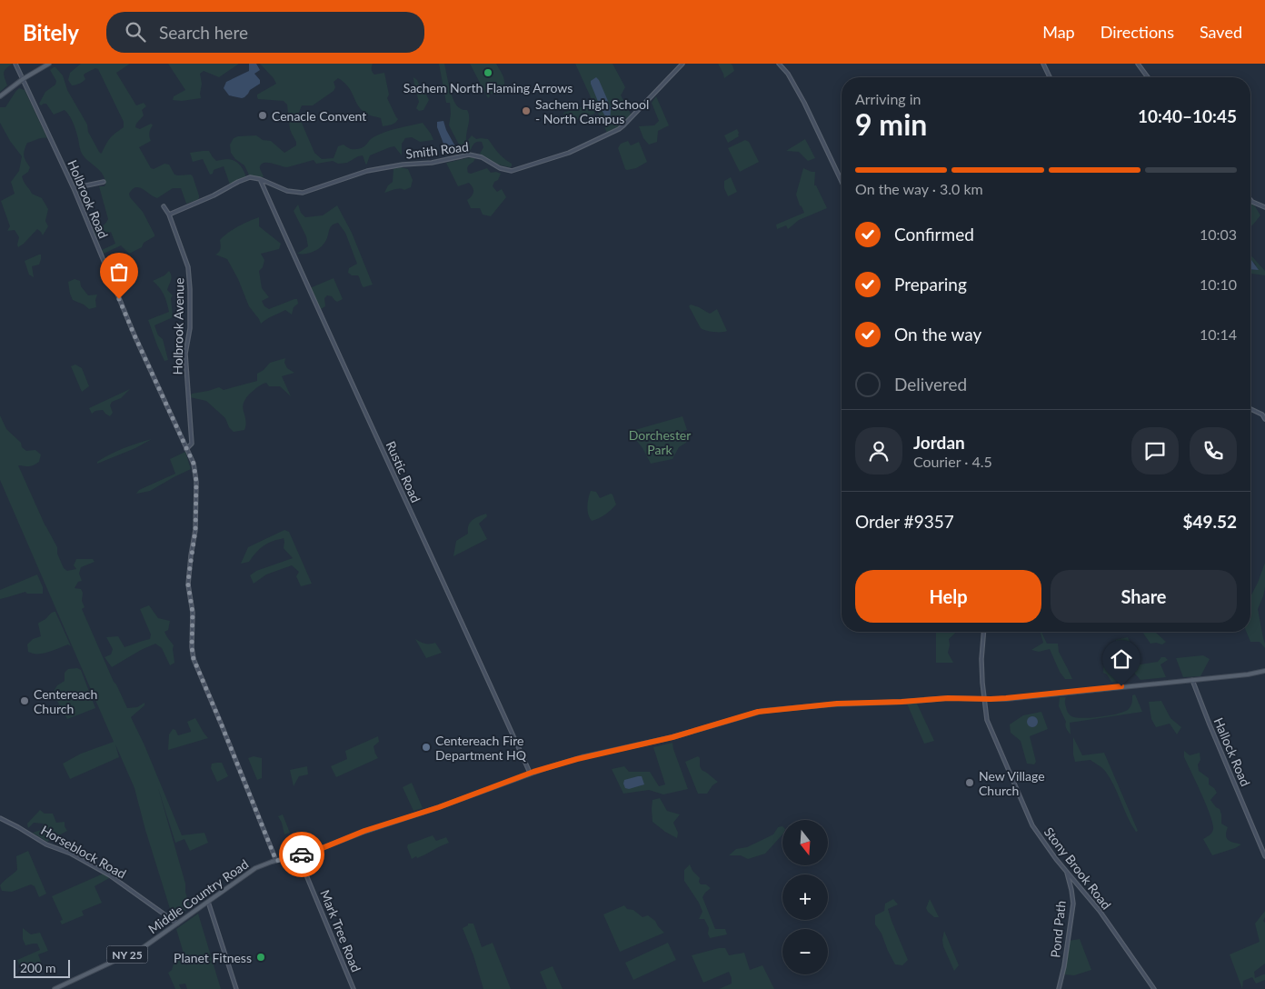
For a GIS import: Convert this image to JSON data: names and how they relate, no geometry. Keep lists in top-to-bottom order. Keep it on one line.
{"streets":{"main road":["Middle Country Road","NY 25"],"street":["Smith Road","Holbrook Road","Holbrook Avenue","Rustic Road","Hallock Road","Horseblock Road","Stony Brook Road","Pond Path","Mark Tree Road"]},"crossings":[["Smith Road","Rustic Road"],["Holbrook Road","Holbrook Avenue"],["Holbrook Road","Middle Country Road"],["Rustic Road","Middle Country Road"],["Hallock Road","Middle Country Road"],["Horseblock Road","Middle Country Road"],["Stony Brook Road","Middle Country Road"],["Stony Brook Road","Pond Path"],["Middle Country Road","Mark Tree Road"]],"parks":["Dorchester Park"],"places":["Sachem North Flaming Arrows","Sachem High School - North Campus","Cenacle Convent","Centereach Church","Centereach Fire Department HQ","New Village Church","Planet Fitness"],"scale_bar":"200 m","north":"bottom","page":{"header":"Bitely","search":"Search here","nav":["Map","Directions","Saved"],"heading":["9 min","Arriving in","10:40–10:45"],"panel":["Jordan","Courier · 4.5","Order #9357","$49.52"],"bar":"On the way · 3.0 km","list":[["Confirmed","10:03"],["Preparing","10:10"],["On the way","10:14"],"Delivered"],"buttons":["Help","Share"],"map_buttons":["+","−"],"scale":"200 m"}}
